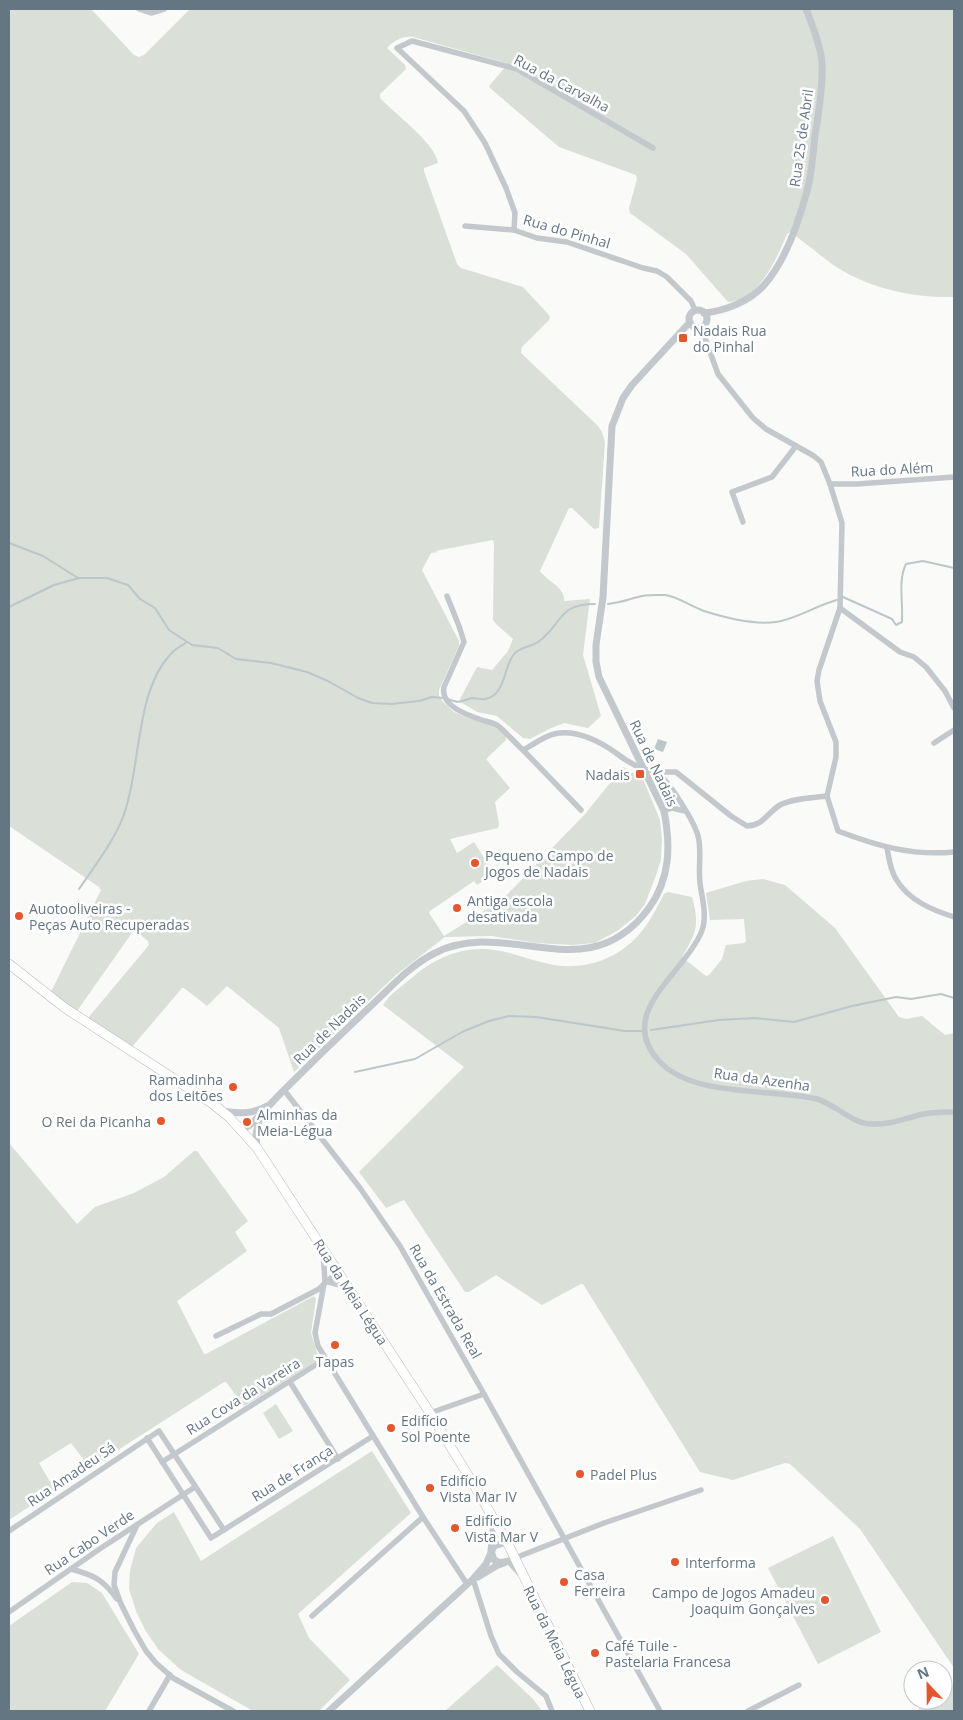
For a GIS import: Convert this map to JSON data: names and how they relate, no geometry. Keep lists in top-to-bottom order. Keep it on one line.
{"streets":{"main road":["Rua da Meia Légua"],"street":["Rua da Carvalha","Rua 25 de Abril","Rua do Pinhal","Rua do Além","Rua de Nadais","Rua da Azenha","Rua da Estrada Real","Rua Cova da Vareira","Rua de França","Rua Amadeu Sá","Rua Cabo Verde"]},"crossings":[["Rua da Carvalha","Rua do Pinhal"],["Rua 25 de Abril","Rua do Pinhal"],["Rua 25 de Abril","Rua de Nadais"],["Rua do Pinhal","Rua de Nadais"],["Rua de Nadais","Rua da Meia Légua"],["Rua de Nadais","Rua da Estrada Real"]],"places":{"transit":["Nadais Rua do Pinhal","Nadais"],"other":["Pequeno Campo de Jogos de Nadais","Antiga escola desativada","Auotooliveiras - Peças Auto Recuperadas","Ramadinha dos Leitões","O Rei da Picanha","Alminhas da Meia-Légua","Tapas","Edifício Sol Poente","Padel Plus","Edifício Vista Mar IV","Edifício Vista Mar V","Interforma","Casa Ferreira","Campo de Jogos Amadeu Joaquim Gonçalves","Café Tuile - Pastelaria Francesa"]},"north":"top"}
